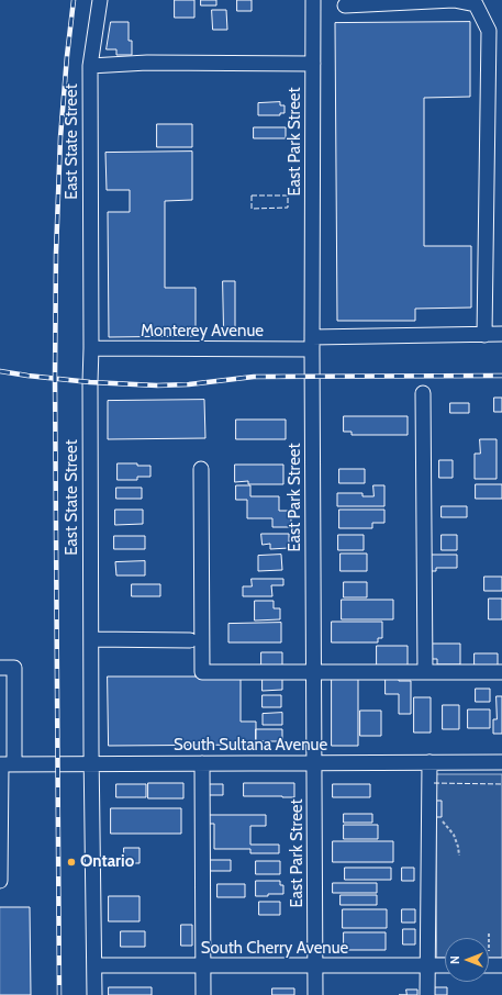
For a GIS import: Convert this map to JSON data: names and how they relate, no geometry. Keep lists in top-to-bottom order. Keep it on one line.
{"streets":{"street":["East State Street","East Park Street","Monterey Avenue","South Sultana Avenue","South Cherry Avenue"]},"crossings":[["East State Street","Monterey Avenue"],["East State Street","South Sultana Avenue"],["East State Street","South Cherry Avenue"],["East Park Street","Monterey Avenue"],["East Park Street","South Sultana Avenue"],["East Park Street","South Cherry Avenue"]],"places":["Ontario"],"north":"left"}
